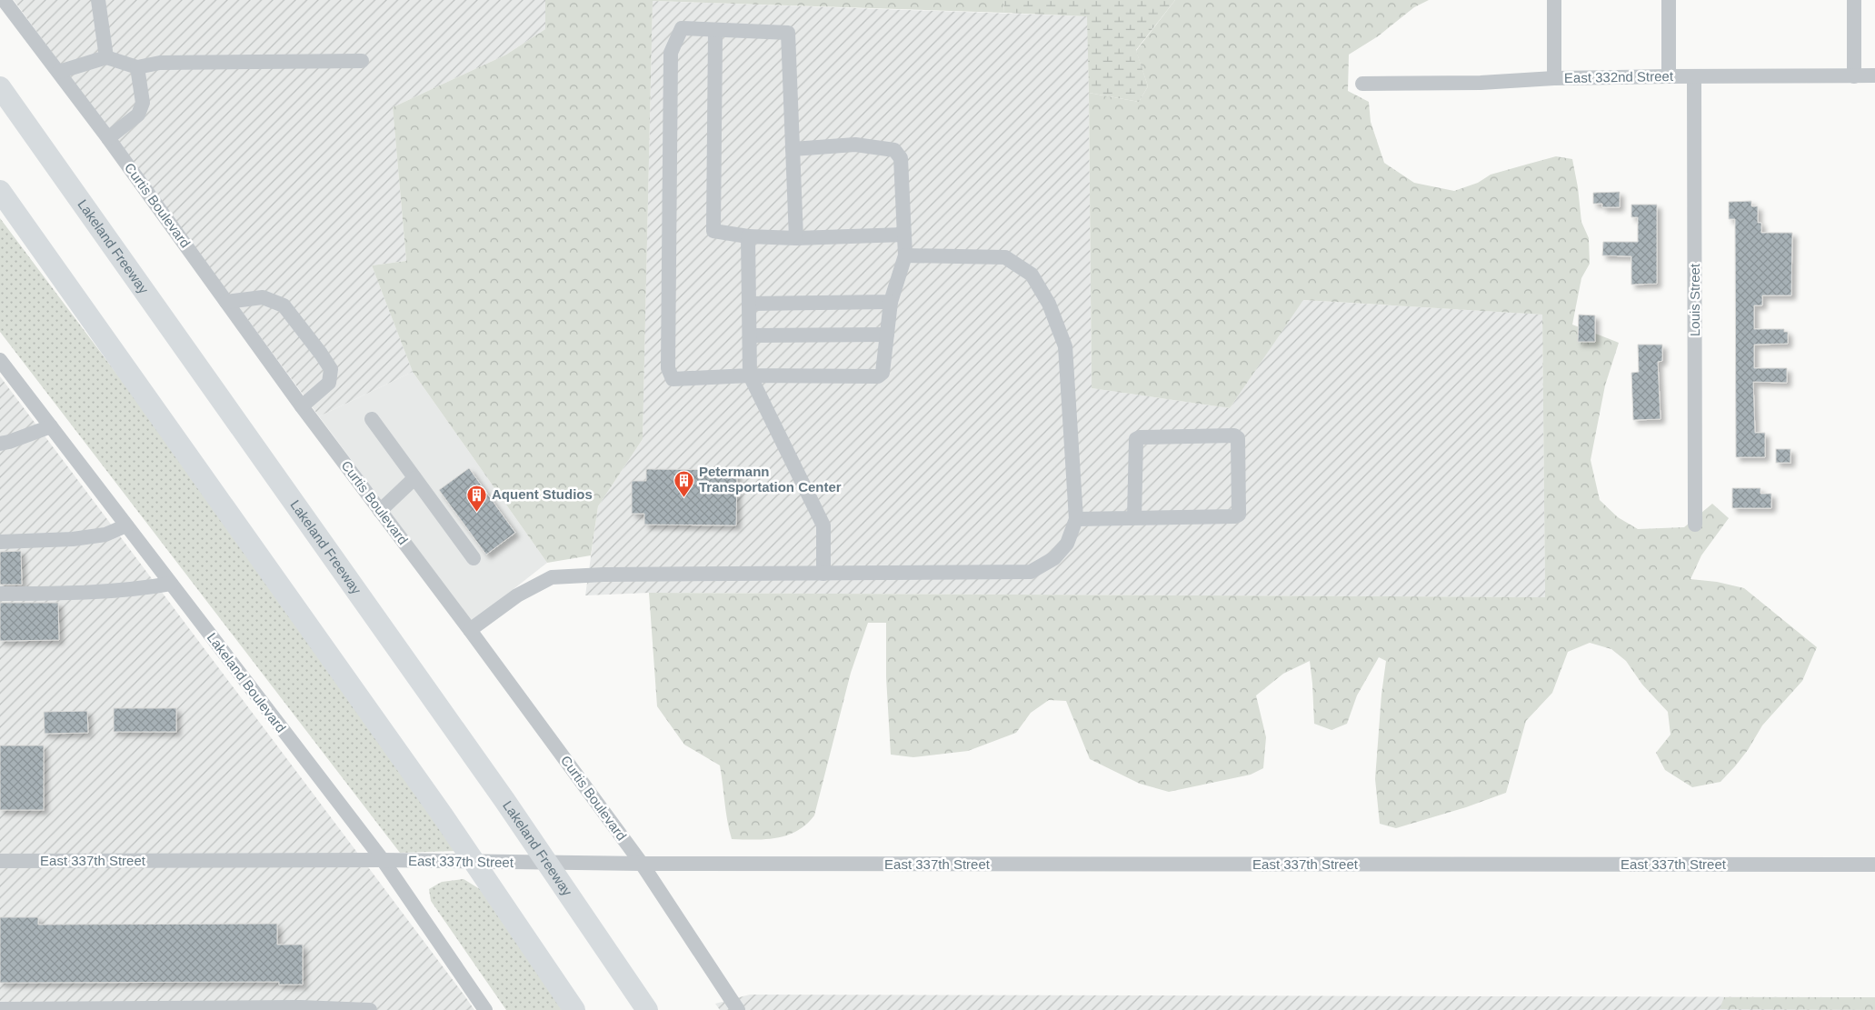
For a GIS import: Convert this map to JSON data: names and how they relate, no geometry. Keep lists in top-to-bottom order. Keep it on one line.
{"streets":{"highway":["Lakeland Freeway"],"street":["East 332nd Street","Curtis Boulevard","Louis Street","Lakeland Boulevard","East 337th Street"]},"crossings":[["East 332nd Street","Louis Street"],["Curtis Boulevard","East 337th Street"],["Lakeland Boulevard","East 337th Street"]],"places":{"building":["Petermann Transportation Center","Aquent Studios"]}}
